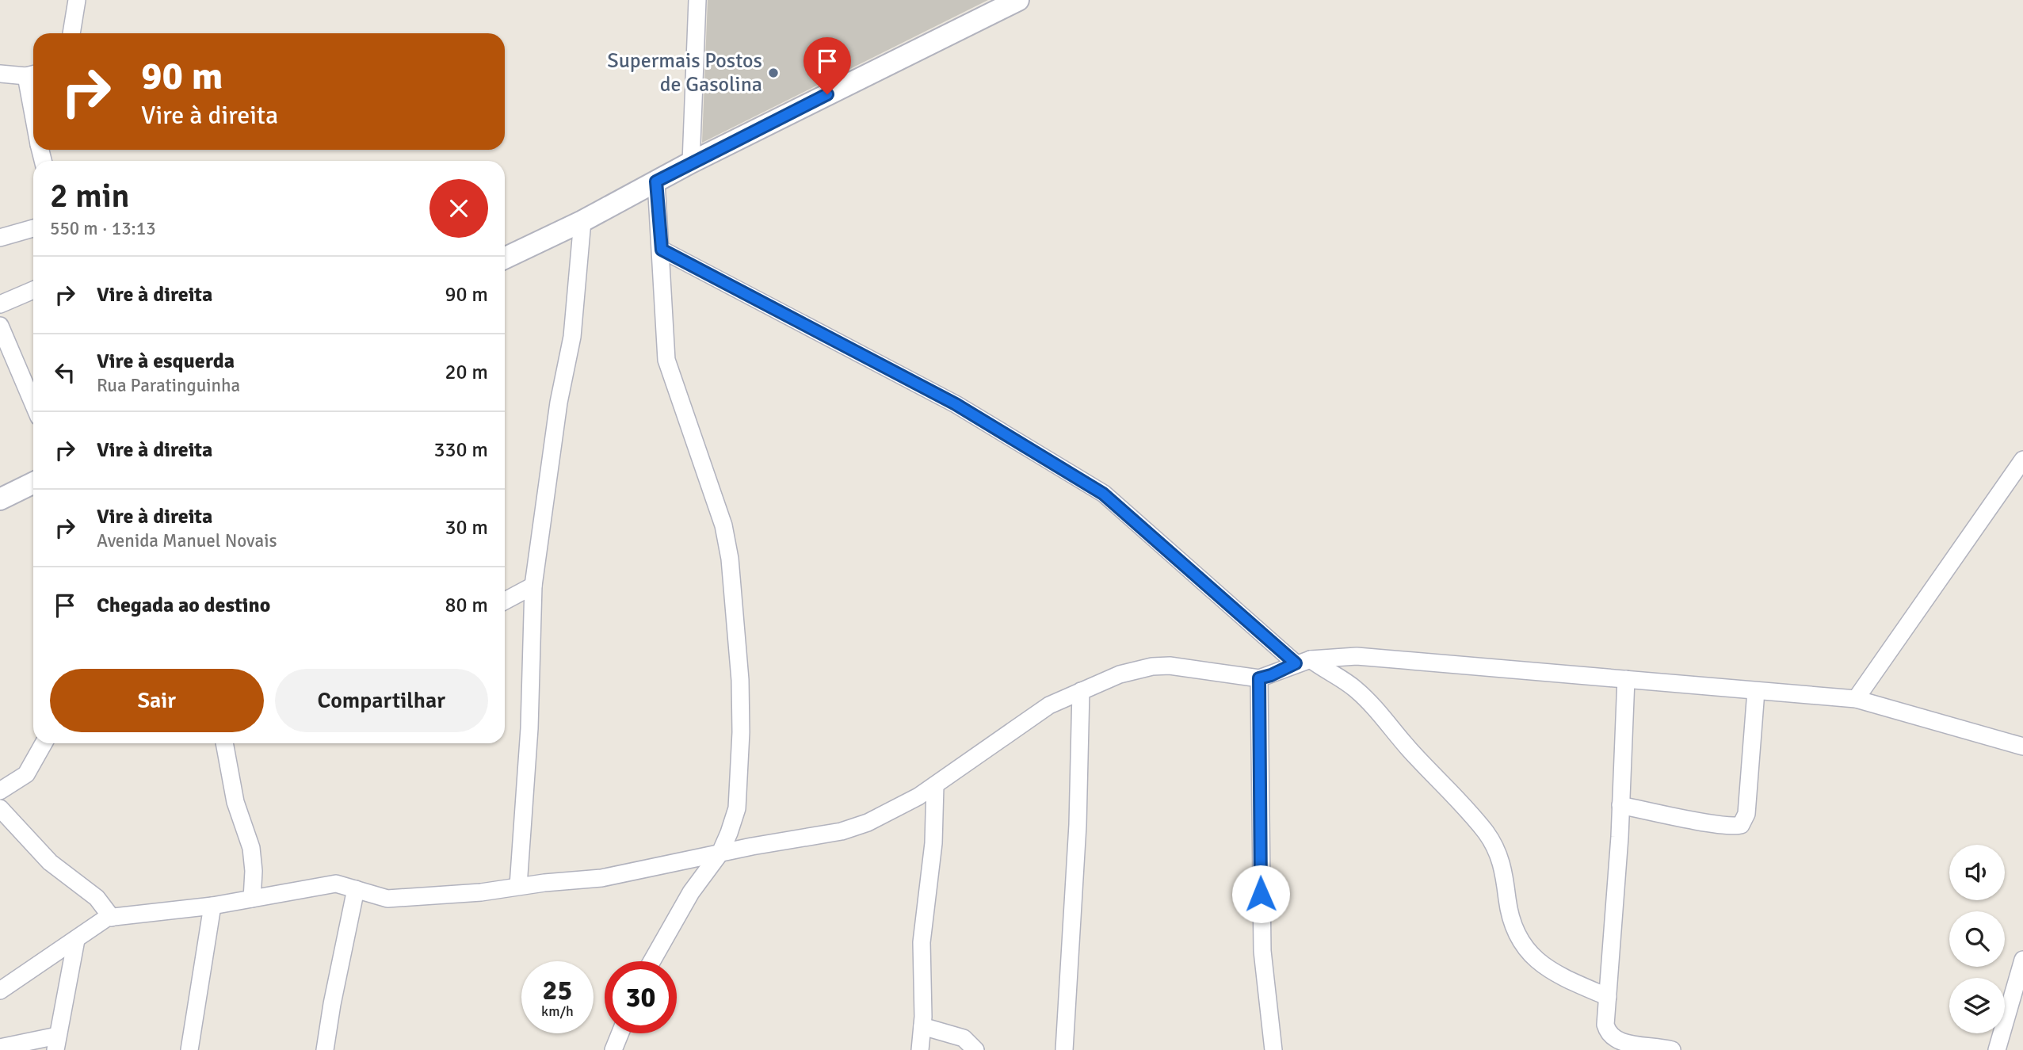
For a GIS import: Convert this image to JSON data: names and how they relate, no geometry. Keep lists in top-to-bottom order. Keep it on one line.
{"places":["Supermais Postos de Gasolina"],"page":{"turn":["90 m","Vire à direita"],"heading":["2 min","550 m · 13:13"],"list":[{"name":"Vire à direita","value":"90 m"},{"name":"Vire à esquerda","note":"Rua Paratinguinha","value":"20 m"},{"name":"Vire à direita","value":"330 m"},{"name":"Vire à direita","note":"Avenida Manuel Novais","value":"30 m"},{"name":"Chegada ao destino","value":"80 m"}],"buttons":["Sair","Compartilhar"],"speed":"25 km/h","limit":"30"}}
